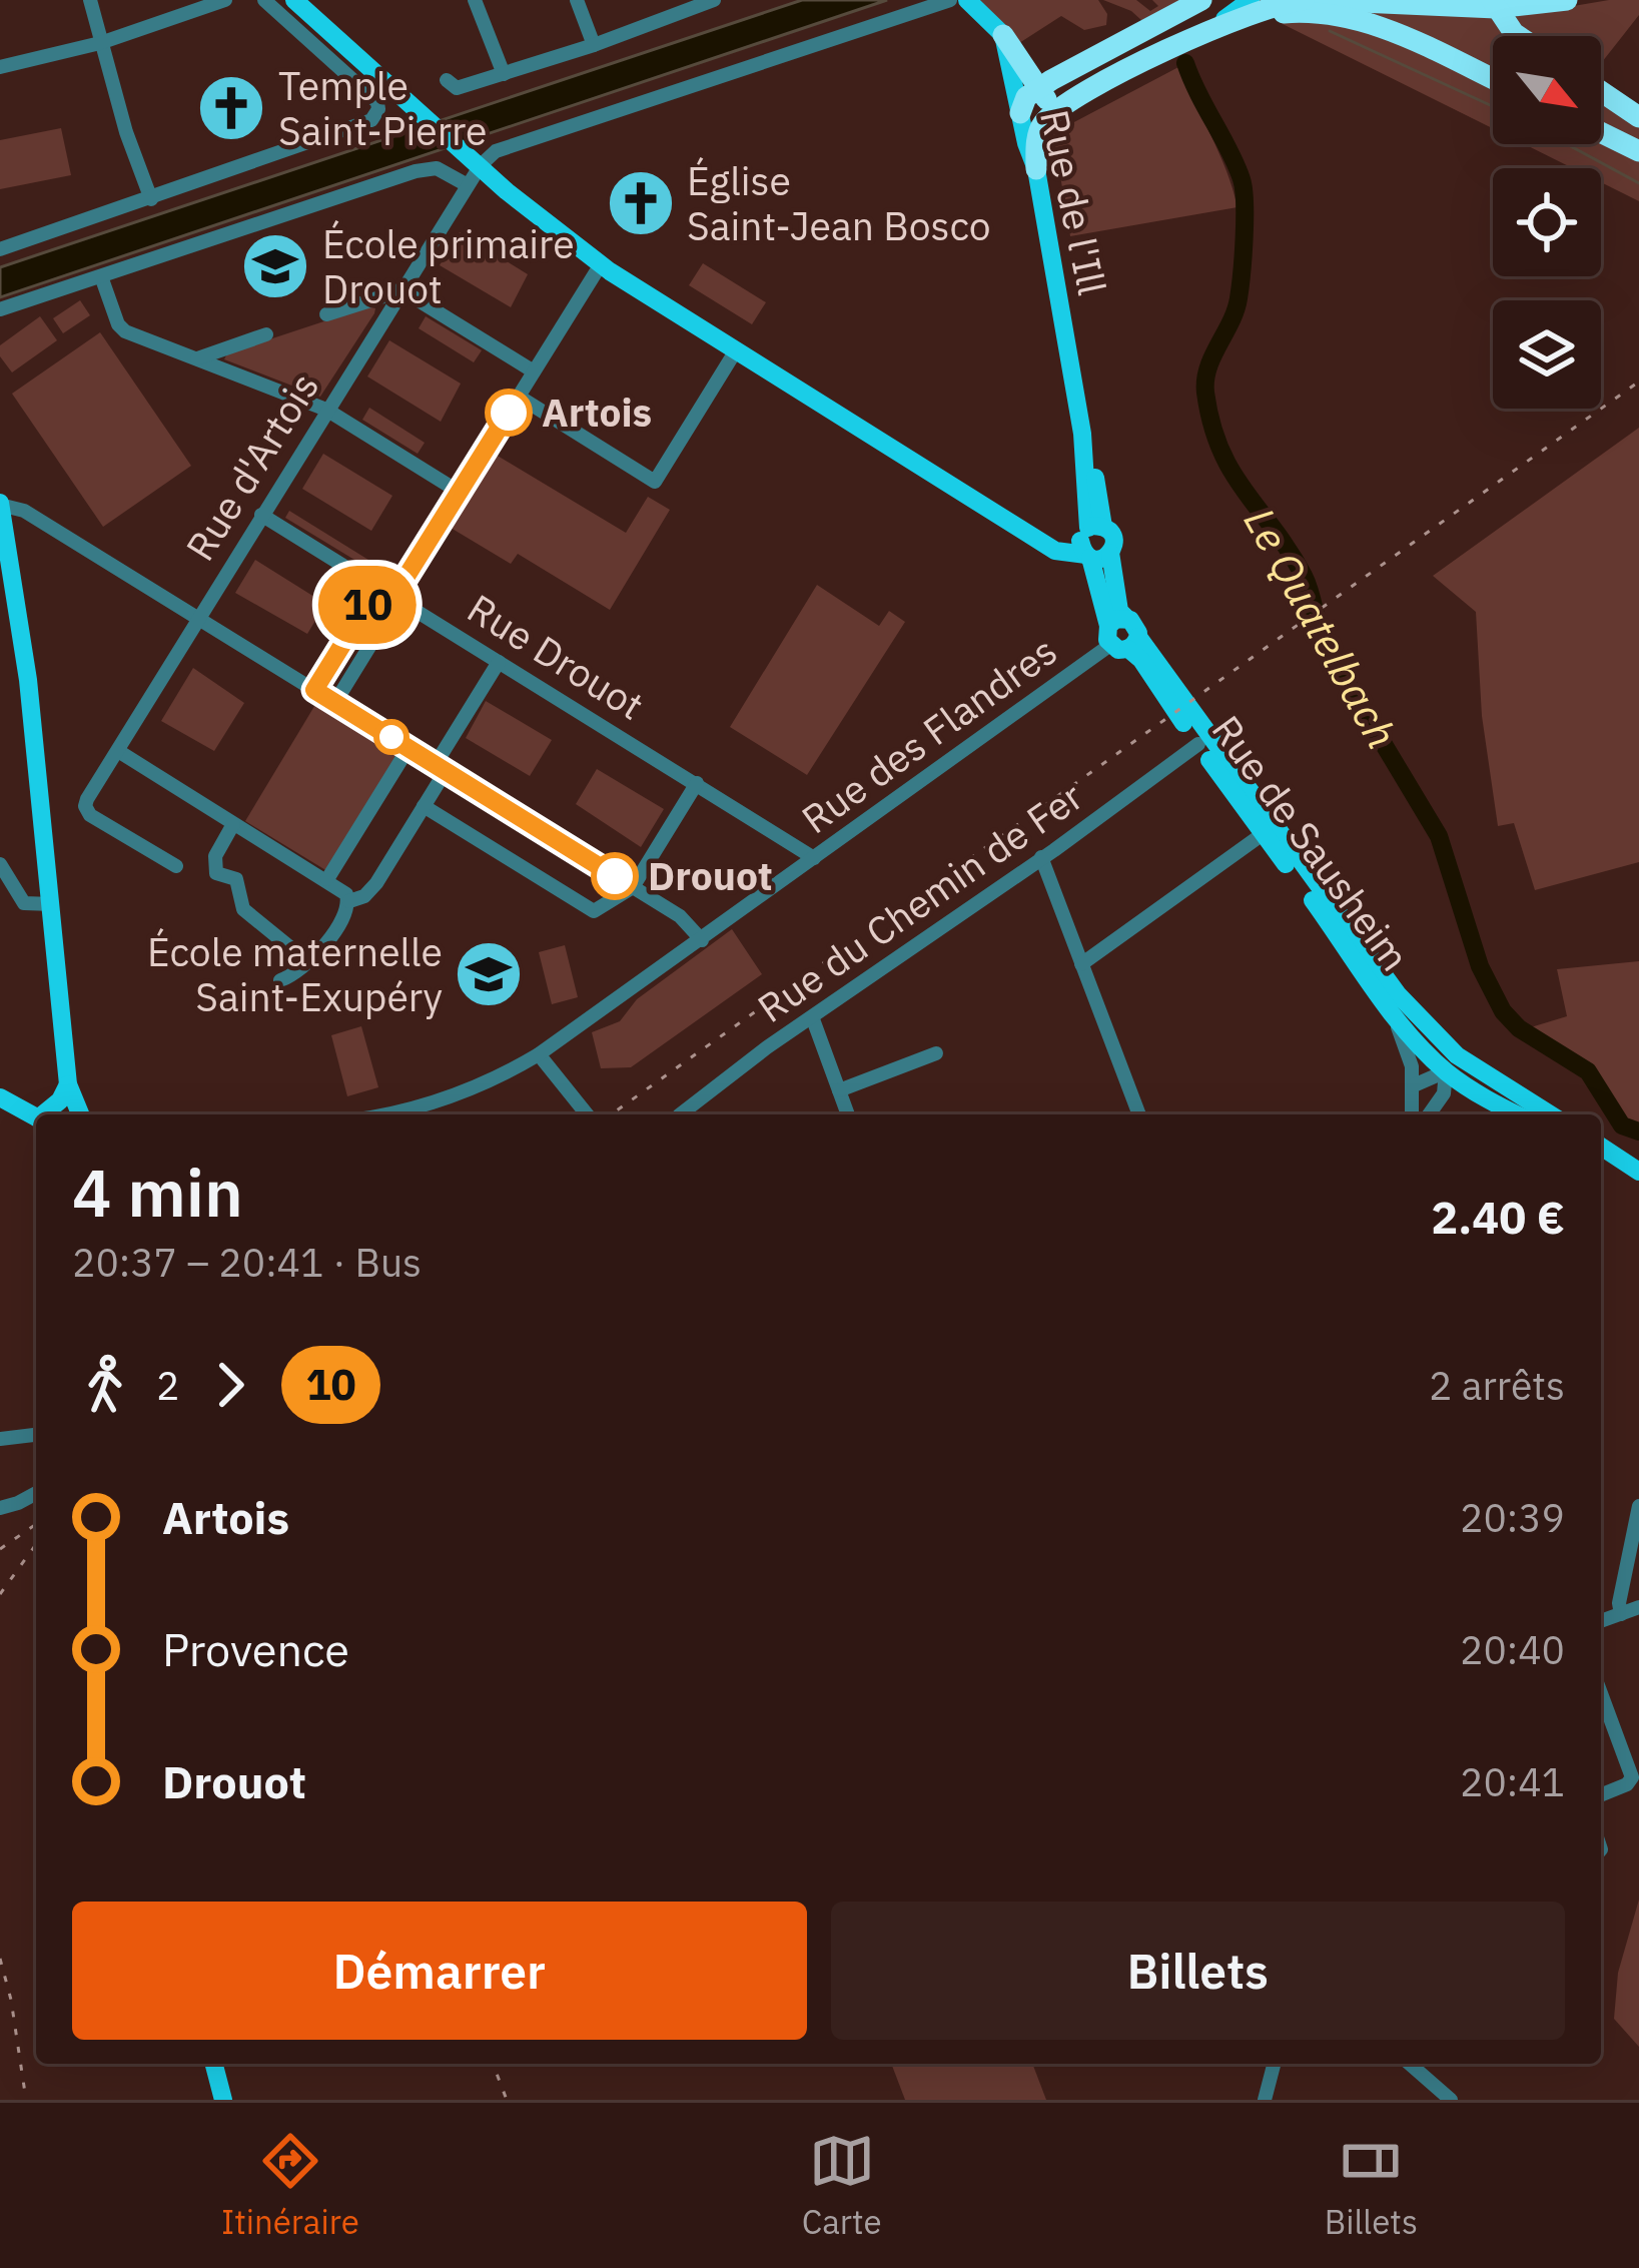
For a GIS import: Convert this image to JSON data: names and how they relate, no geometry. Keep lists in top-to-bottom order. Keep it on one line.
{"streets":{"main road":["Rue de l'Ill","Rue de Sausheim"],"street":["Rue d'Artois","Rue Drouot","Rue des Flandres","Rue du Chemin de Fer"]},"crossings":[["Rue de l'Ill","Rue des Flandres"],["Rue de l'Ill","Rue de Sausheim"],["Rue d'Artois","Rue Drouot"],["Rue Drouot","Rue des Flandres"],["Rue des Flandres","Rue de Sausheim"],["Rue de Sausheim","Rue du Chemin de Fer"]],"water":["Le Quatelbach"],"places":{"church":["Temple Saint-Pierre","Église Saint-Jean Bosco"],"school or university":["École primaire Drouot","École maternelle Saint-Exupéry"],"other":["Artois","Drouot"]},"lines":["bus line 10"],"north":"bottom right","page":{"on_map":"10","heading":["4 min","20:37 – 20:41 · Bus","2.40 €"],"legs":["2","10","2 arrêts"],"list":[{"name":"Artois","value":"20:39"},{"name":"Provence","value":"20:40"},{"name":"Drouot","value":"20:41"}],"buttons":["Démarrer","Billets"],"tabs":["Itinéraire","Carte","Billets"]}}
